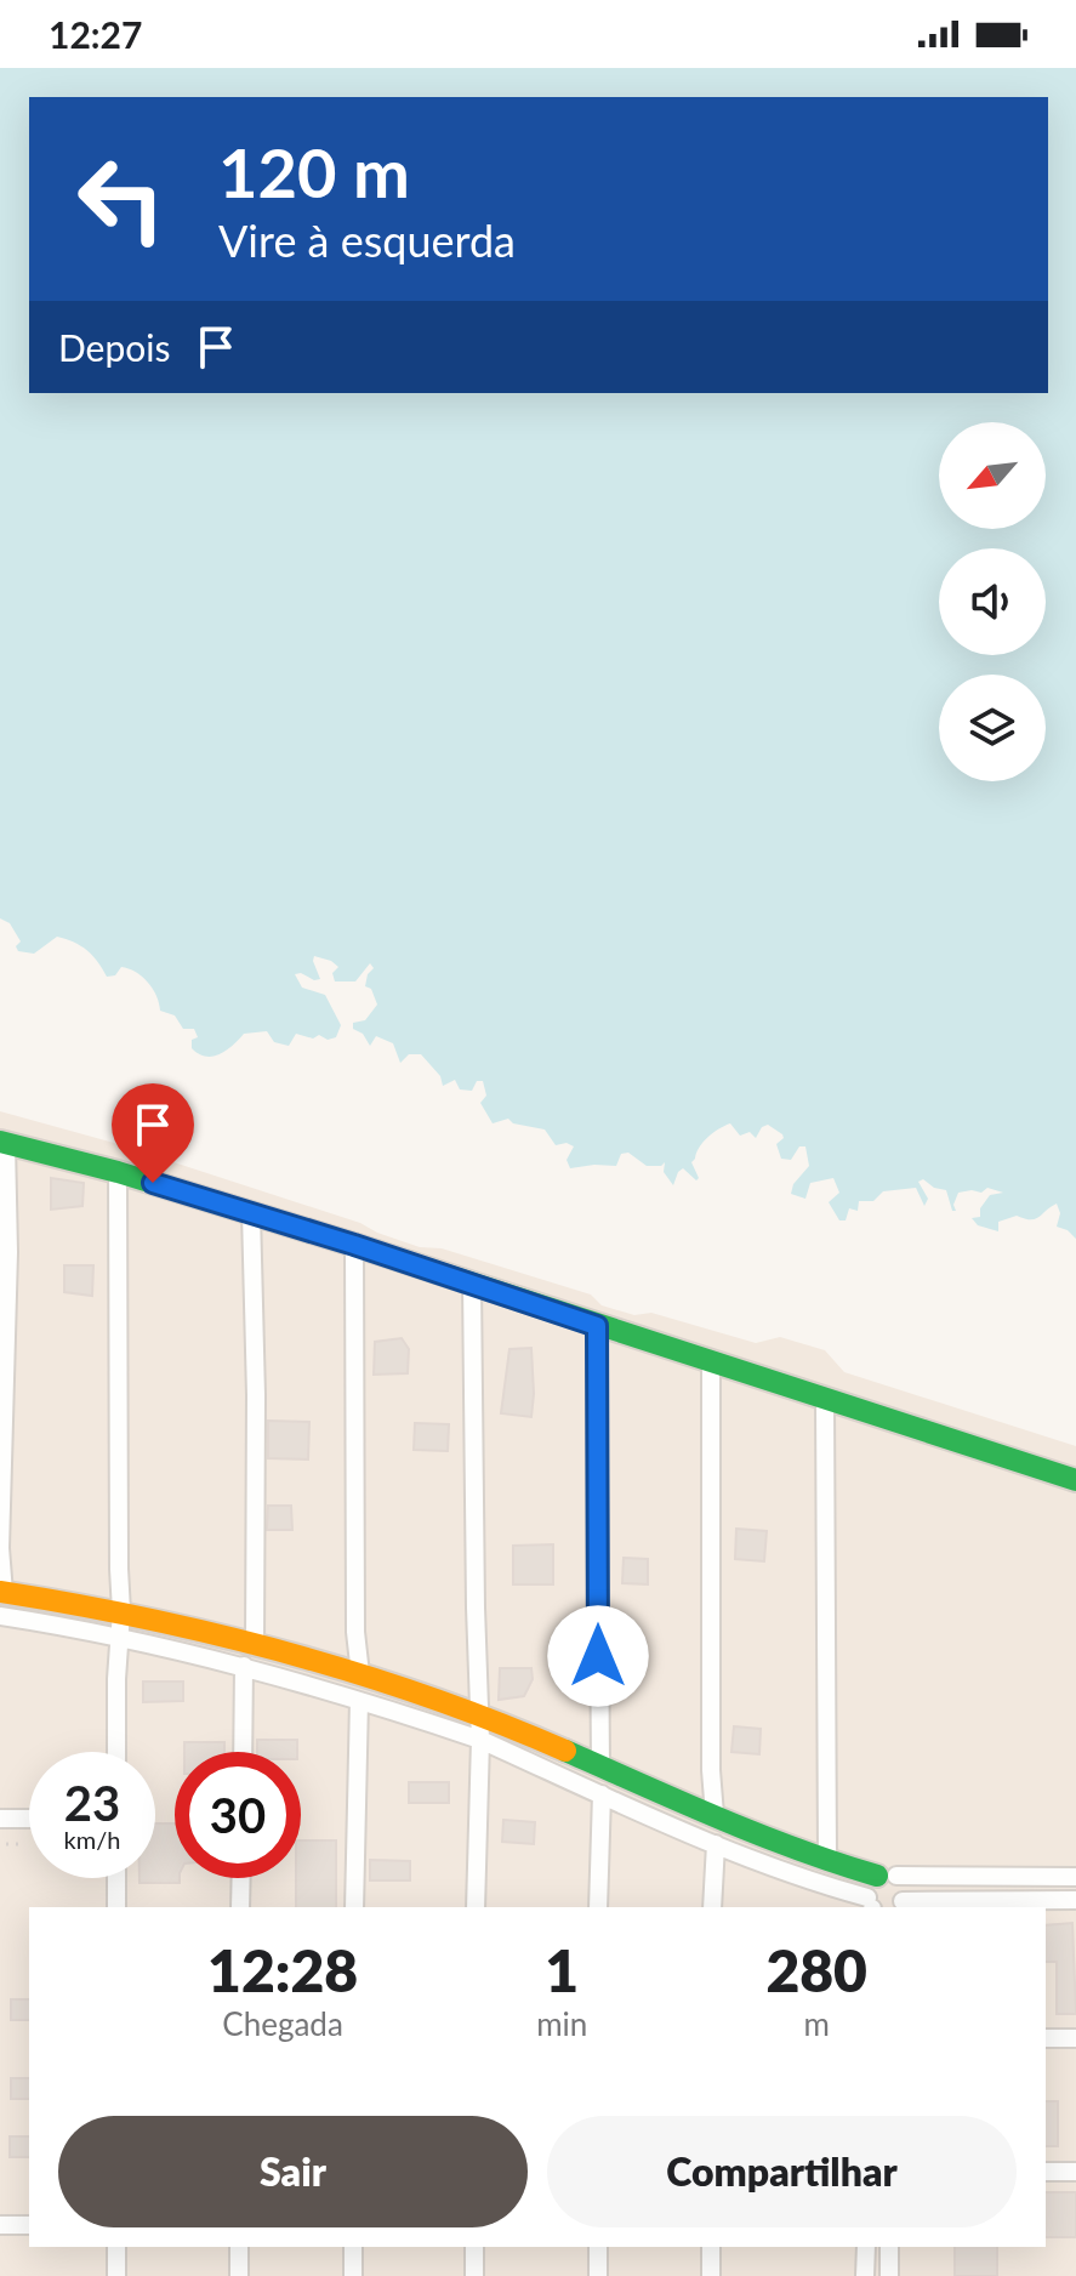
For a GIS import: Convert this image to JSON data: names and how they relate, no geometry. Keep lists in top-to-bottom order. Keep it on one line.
{"north":"bottom left","page":{"status":"12:27","turn":["120 m","Vire à esquerda"],"then":"Depois","speed":"23 km/h","limit":"30","eta":["12:28","Chegada","1","min","280","m"],"buttons":["Sair","Compartilhar"]}}
